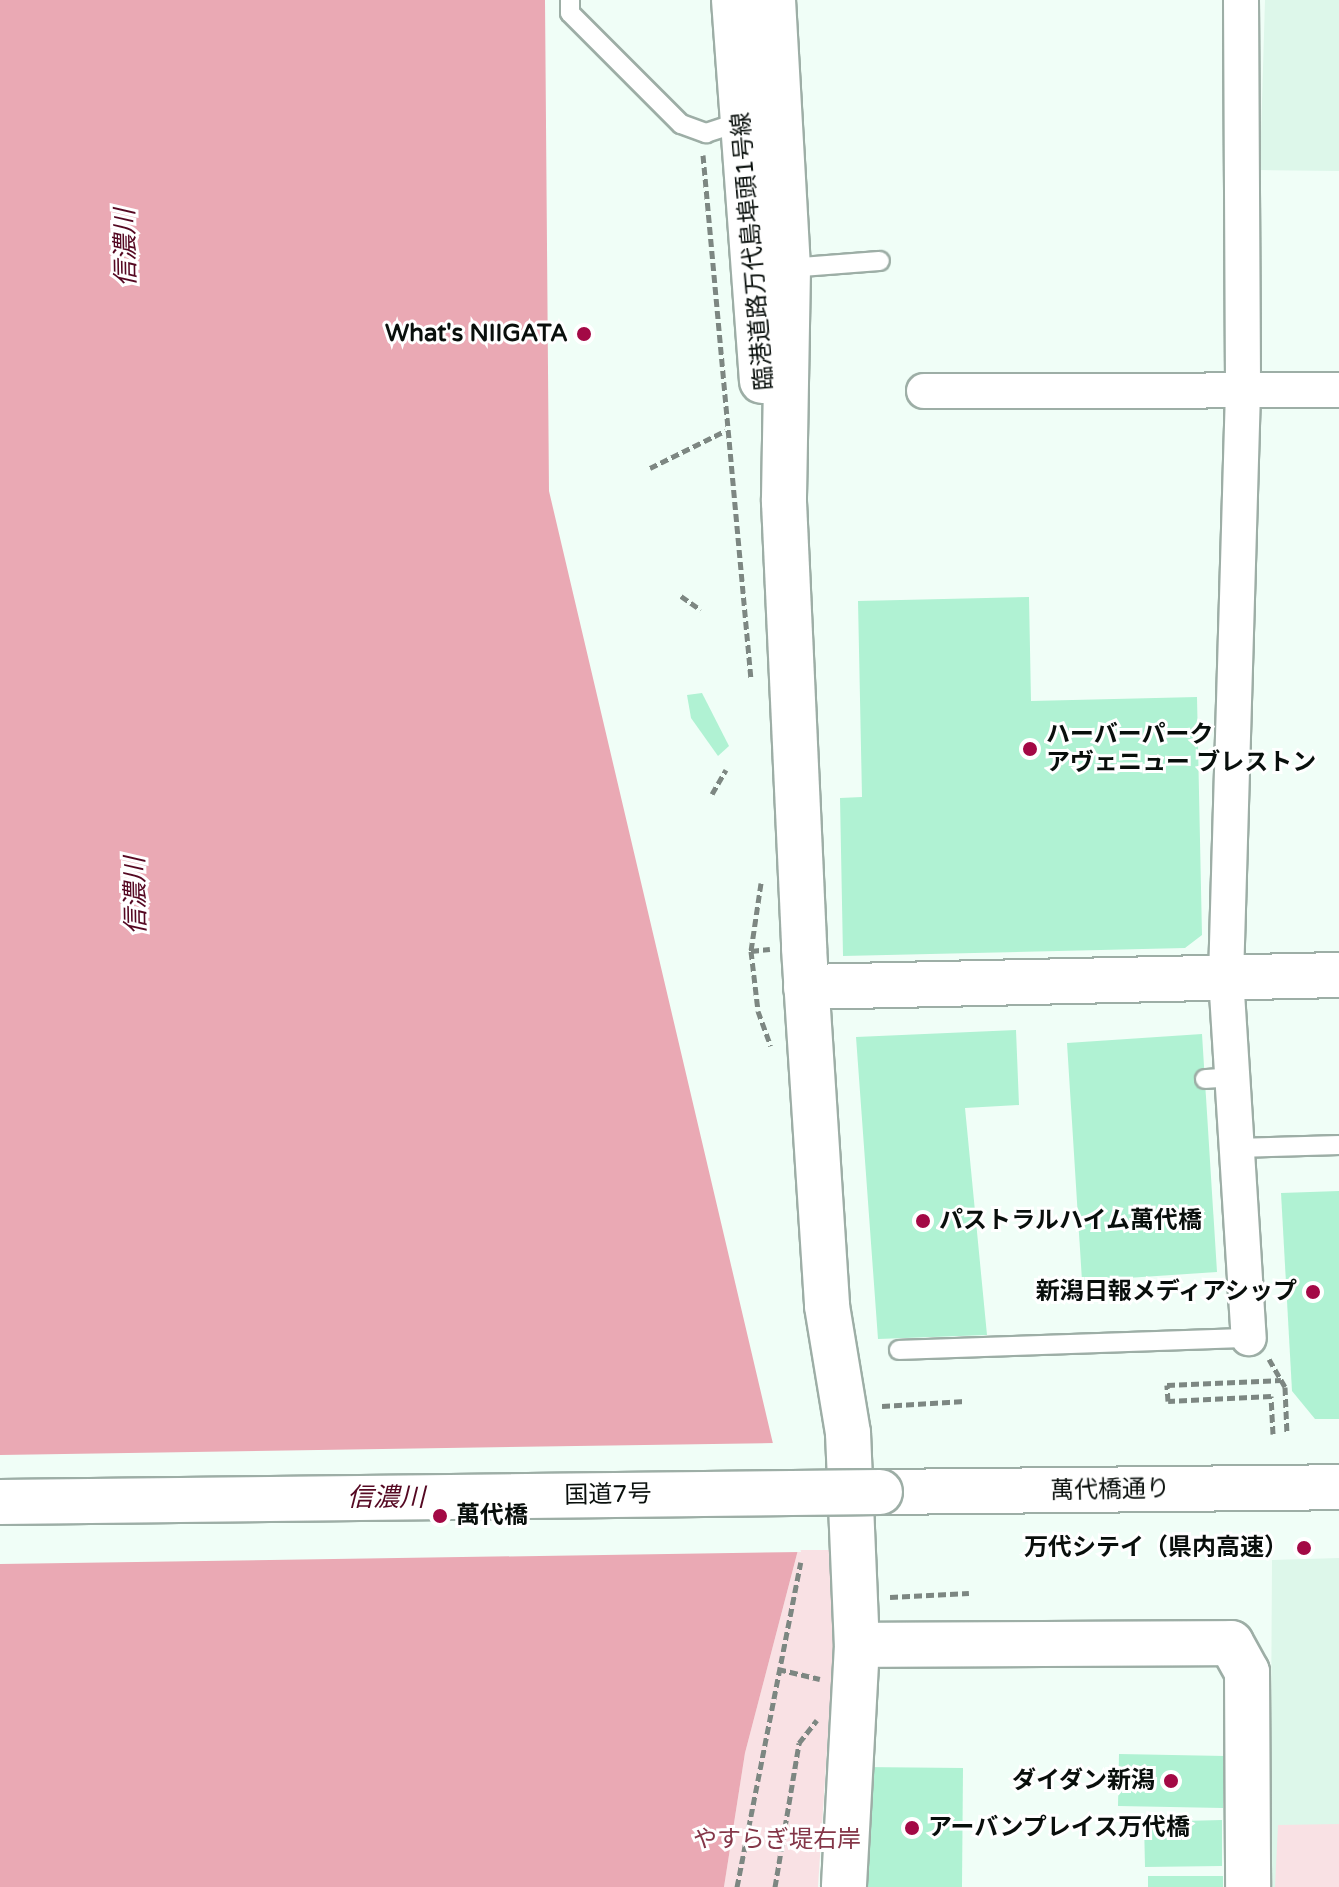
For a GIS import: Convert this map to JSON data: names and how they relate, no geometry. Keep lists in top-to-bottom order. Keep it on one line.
{"streets":{"main road":["臨港道路万代島埠頭1号線","萬代橋通り","国道7号"]},"crossings":[["萬代橋通り","国道7号"]],"water":["信濃川"],"parks":["やすらぎ堤右岸"],"places":["What's NIIGATA","ハーバーパーク アヴェニュー ブレストン","パストラルハイム萬代橋","新潟日報メディアシップ","萬代橋","万代シテイ（県内高速）","ダイダン新潟","アーバンプレイス万代橋"]}
